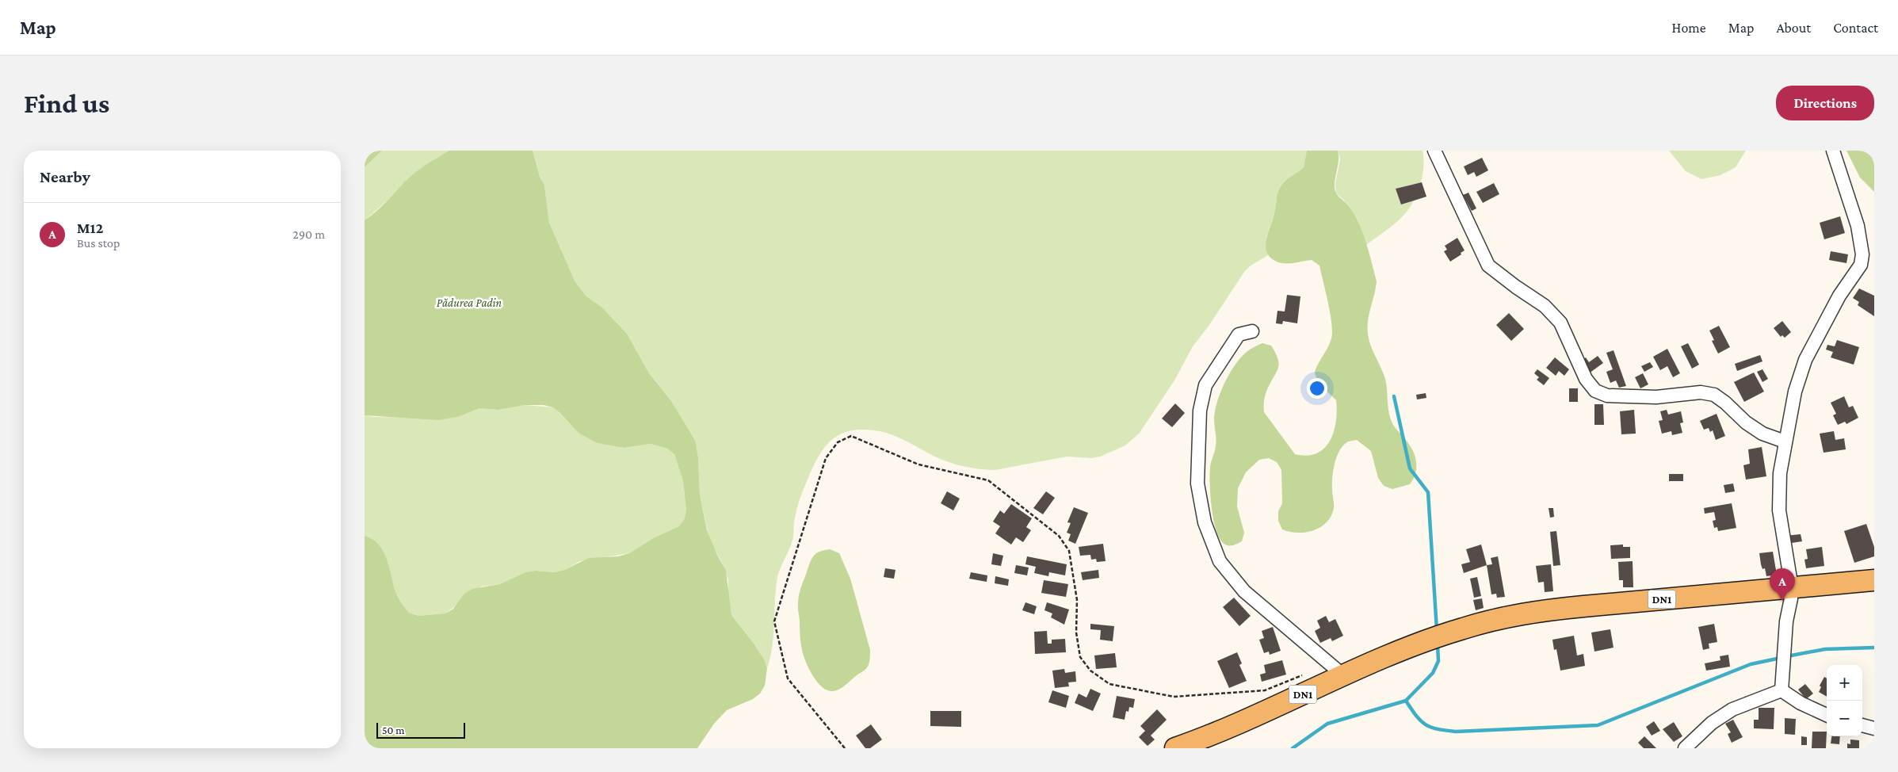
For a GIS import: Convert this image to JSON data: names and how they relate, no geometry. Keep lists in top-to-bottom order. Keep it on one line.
{"streets":{"main road":["DN1"]},"parks":["Pădurea Padin"],"scale_bar":"50 m","page":{"header":"Map","nav":["Home","Map","About","Contact"],"buttons":"Directions","title":"Find us","heading":"Nearby","list":[{"mark":"A","name":"M12","note":"Bus stop","value":"290 m"}],"pins":"A","map_buttons":["+","−"],"scale":"50 m"}}
